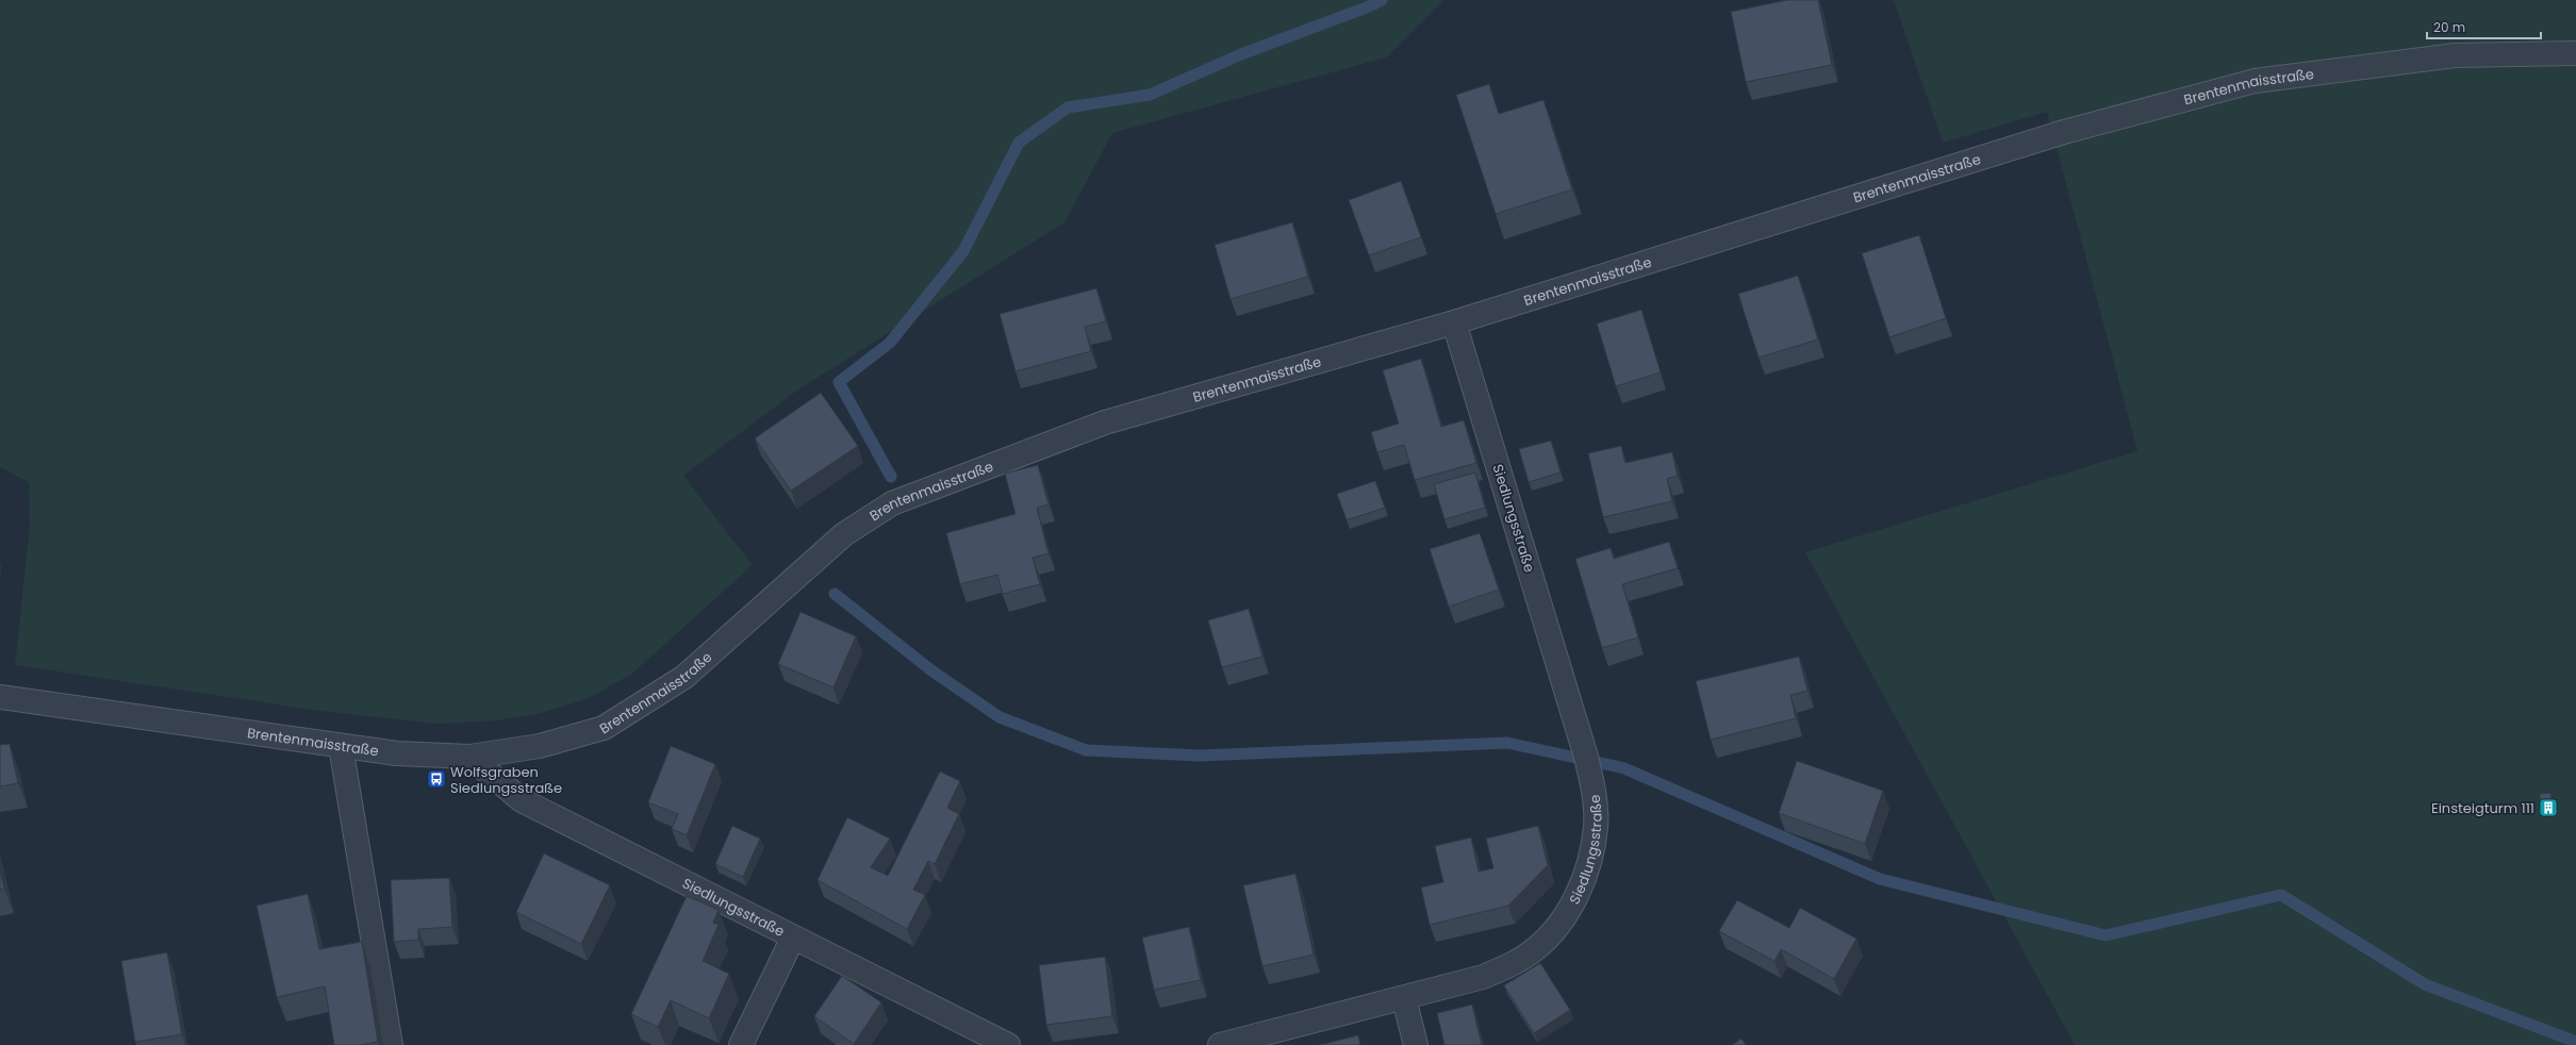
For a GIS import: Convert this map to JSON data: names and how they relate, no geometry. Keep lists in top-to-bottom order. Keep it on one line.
{"streets":{"street":["Brentenmaisstraße","Siedlungsstraße"]},"crossings":[["Brentenmaisstraße","Siedlungsstraße"]],"places":{"bus stop":["Wolfsgraben Siedlungsstraße"],"building":["Einsteigturm 111"]},"scale_bar":"20 m"}
